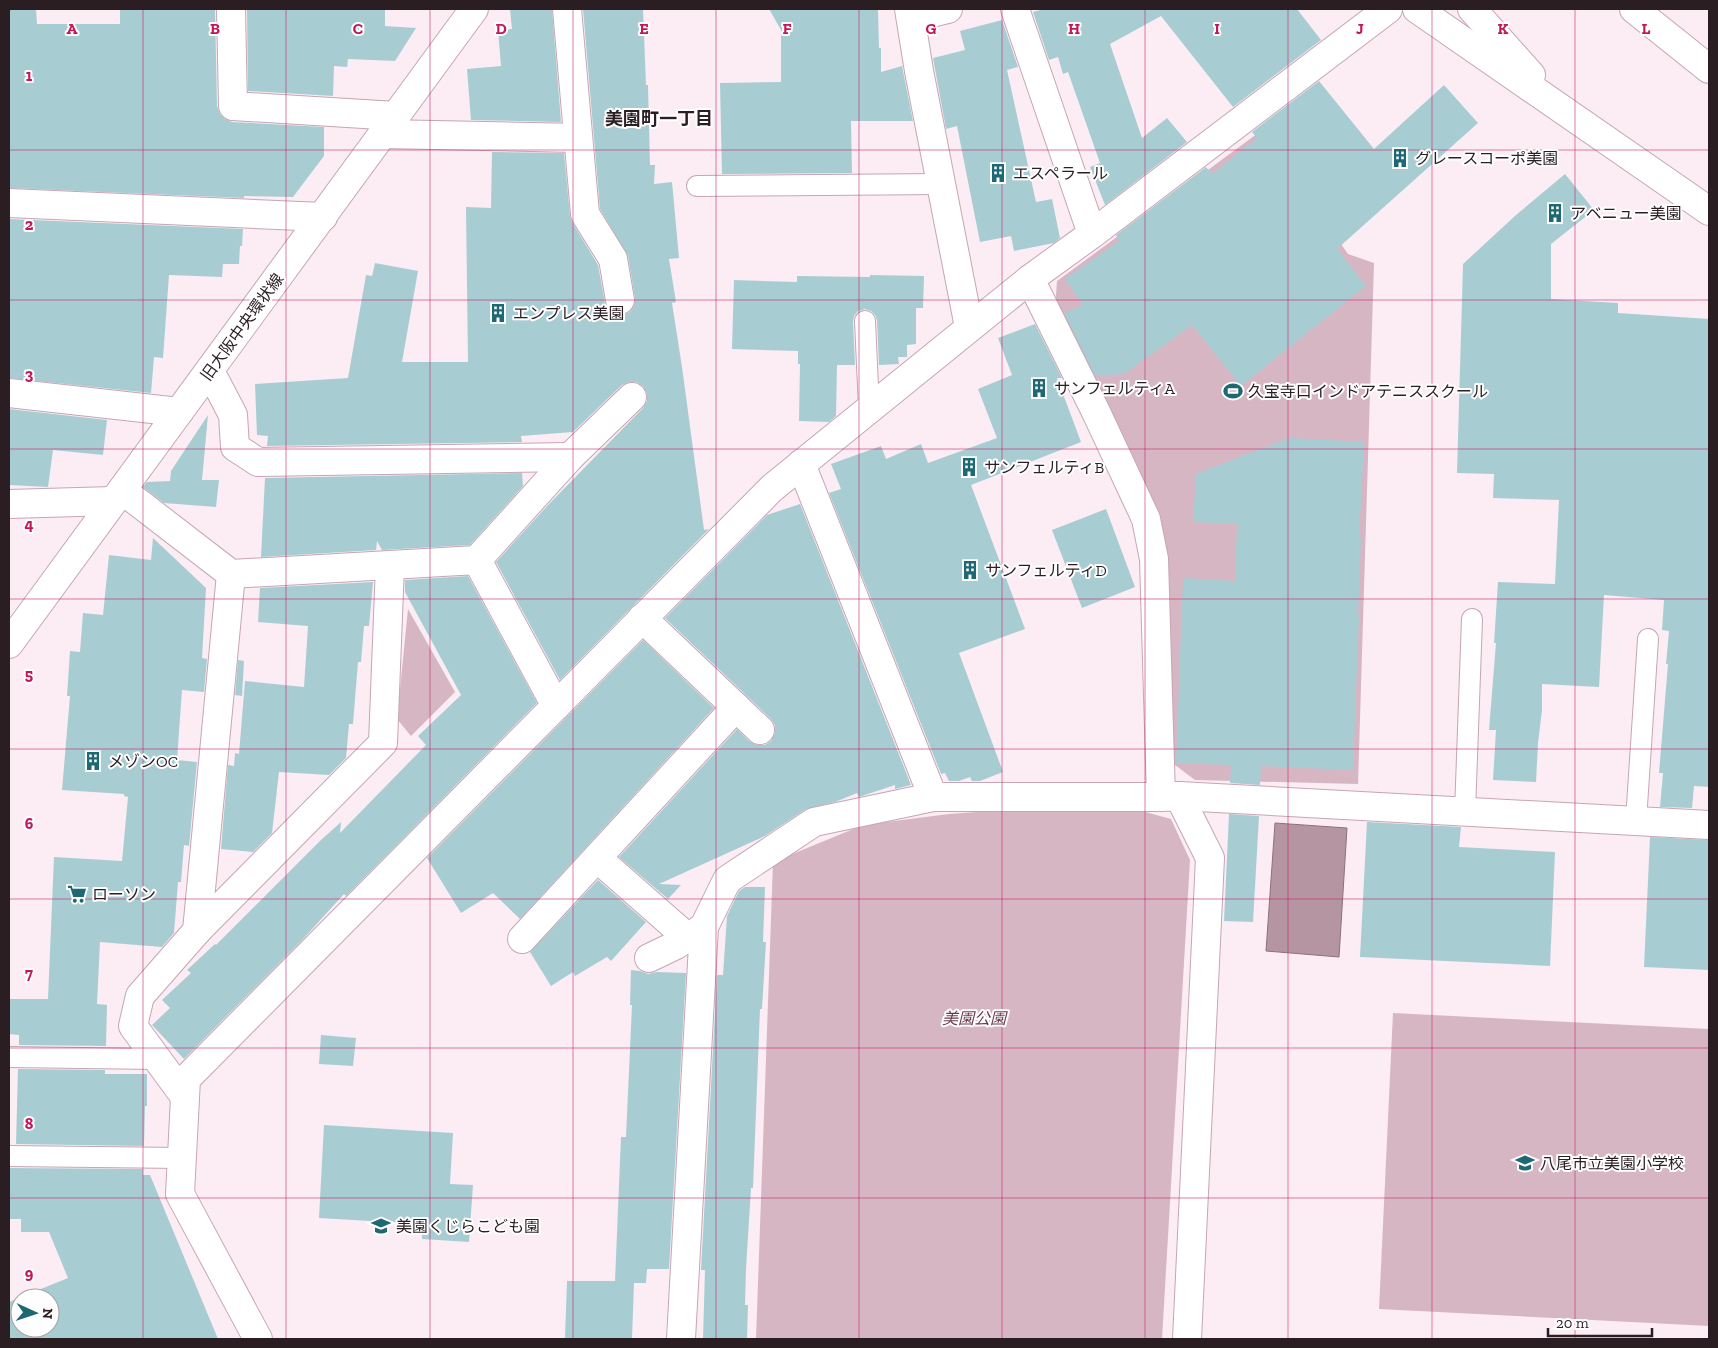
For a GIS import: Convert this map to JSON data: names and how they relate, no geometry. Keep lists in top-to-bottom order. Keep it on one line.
{"streets":{"street":["旧大阪中央環状線"]},"districts":["美園町一丁目"],"parks":["美園公園"],"places":{"building":["グレースコーポ美園","エスペラール","アベニュー美園","エンプレス美園","サンフェルティA","サンフェルティB","サンフェルティD","メゾンOC"],"sports":["久宝寺口インドアテニススクール"],"supermarket":["ローソン"],"school or university":["八尾市立美園小学校","美園くじらこども園"]},"scale_bar":"20 m","north":"right","grid":{"columns":["A","B","C","D","E","F","G","H","I","J","K","L"],"rows":["1","2","3","4","5","6","7","8","9"]}}
